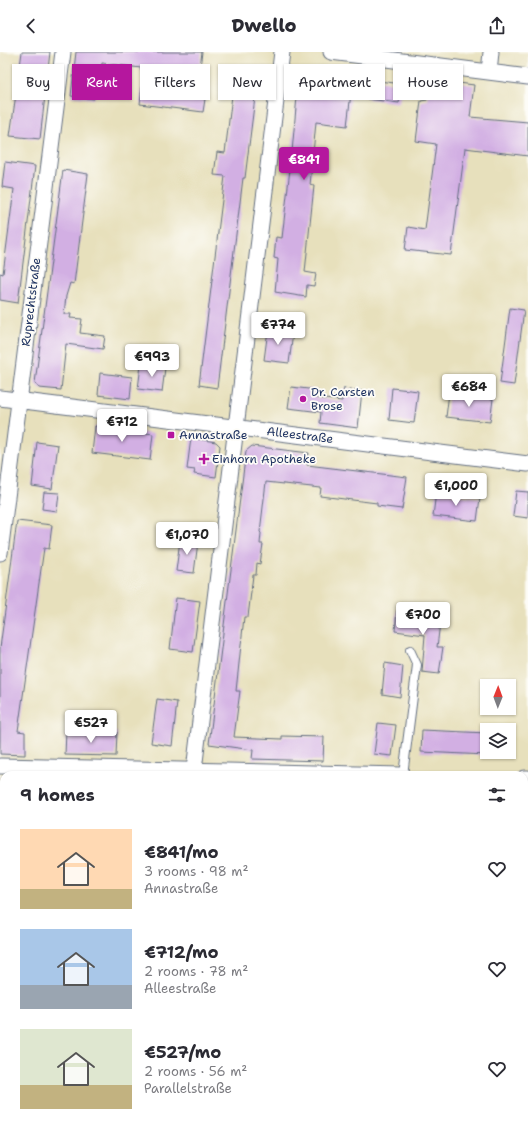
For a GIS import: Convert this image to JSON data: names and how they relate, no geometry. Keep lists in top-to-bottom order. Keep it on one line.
{"streets":{"street":["Ruprechtstraße","Alleestraße"]},"crossings":[["Ruprechtstraße","Alleestraße"]],"places":{"other":["Dr. Carsten Brose"],"transit":["Annastraße"],"health":["Einhorn Apotheke"]},"north":"top","page":{"header":"Dwello","chip":["Buy","Rent","Filters","New","Apartment","House"],"price":["€841","€774","€993","€684","€712","€1,000","€1,070","€700","€527"],"heading":"9 homes","list":[{"name":"€841/mo","note":"3 rooms · 98 m² · Annastraße"},{"name":"€712/mo","note":"2 rooms · 78 m² · Alleestraße"},{"name":"€527/mo","note":"2 rooms · 56 m² · Parallelstraße"}]}}
